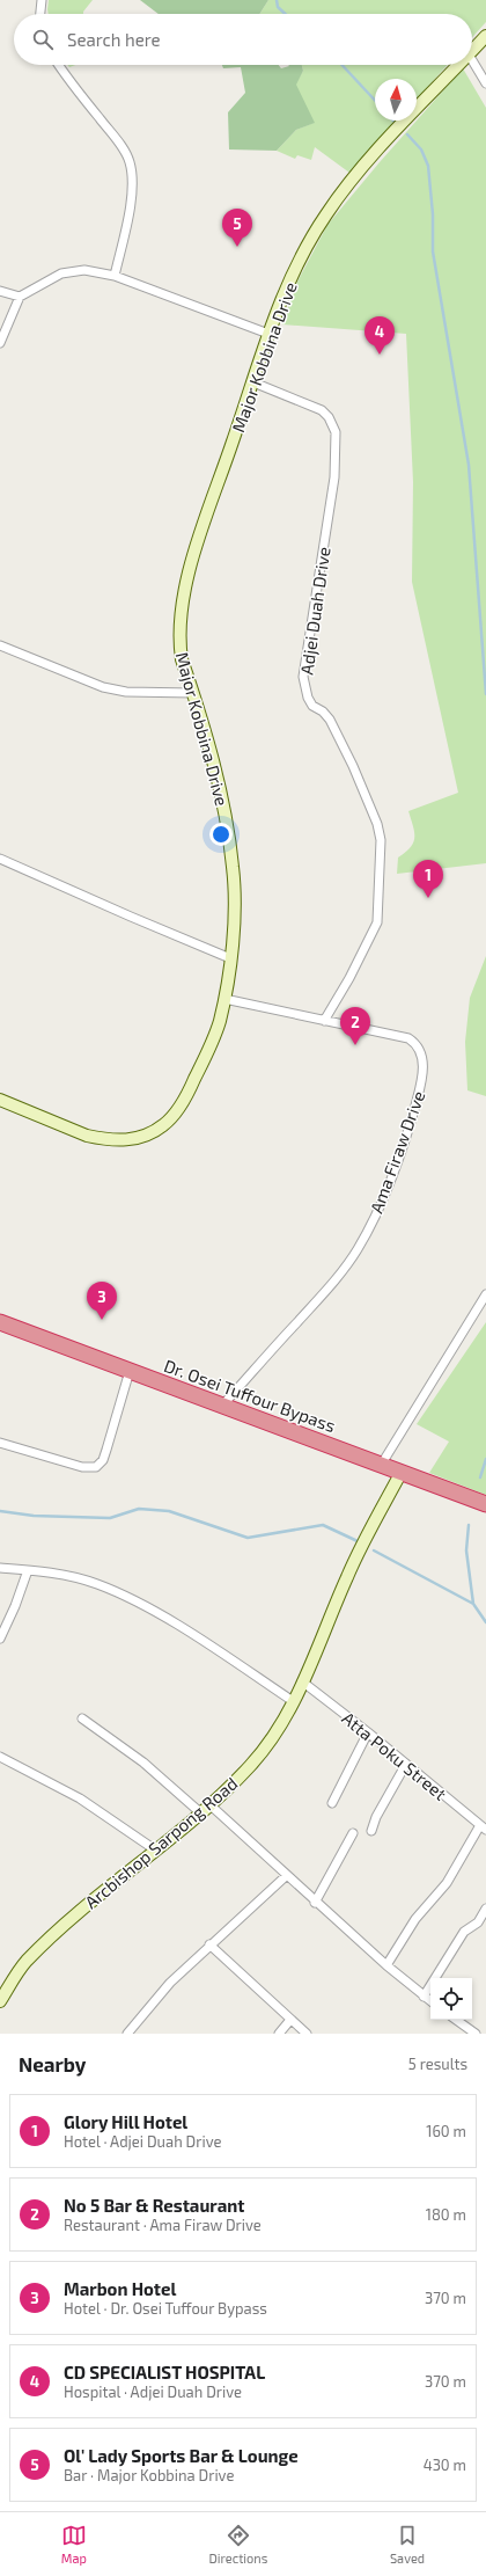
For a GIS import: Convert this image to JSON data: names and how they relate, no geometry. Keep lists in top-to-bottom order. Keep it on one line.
{"streets":{"highway":["Dr. Osei Tuffour Bypass"],"street":["Major Kobbina Drive","Adjei Duah Drive","Ama Firaw Drive","Atta Poku Street","Arcbishop Sarpong Road"]},"crossings":[["Major Kobbina Drive","Adjei Duah Drive"],["Major Kobbina Drive","Ama Firaw Drive"],["Adjei Duah Drive","Ama Firaw Drive"],["Ama Firaw Drive","Dr. Osei Tuffour Bypass"],["Dr. Osei Tuffour Bypass","Arcbishop Sarpong Road"],["Atta Poku Street","Arcbishop Sarpong Road"]],"north":"top","page":{"search":"Search here","pins":["5","4","1","2","3"],"heading":["Nearby","5 results"],"list":[{"mark":"1","name":"Glory Hill Hotel","note":"Hotel · Adjei Duah Drive","value":"160 m"},{"mark":"2","name":"No 5 Bar & Restaurant","note":"Restaurant · Ama Firaw Drive","value":"180 m"},{"mark":"3","name":"Marbon Hotel","note":"Hotel · Dr. Osei Tuffour Bypass","value":"370 m"},{"mark":"4","name":"CD SPECIALIST HOSPITAL","note":"Hospital · Adjei Duah Drive","value":"370 m"},{"mark":"5","name":"Ol' Lady Sports Bar & Lounge","note":"Bar · Major Kobbina Drive","value":"430 m"}],"nav":["Map","Directions","Saved"]}}
